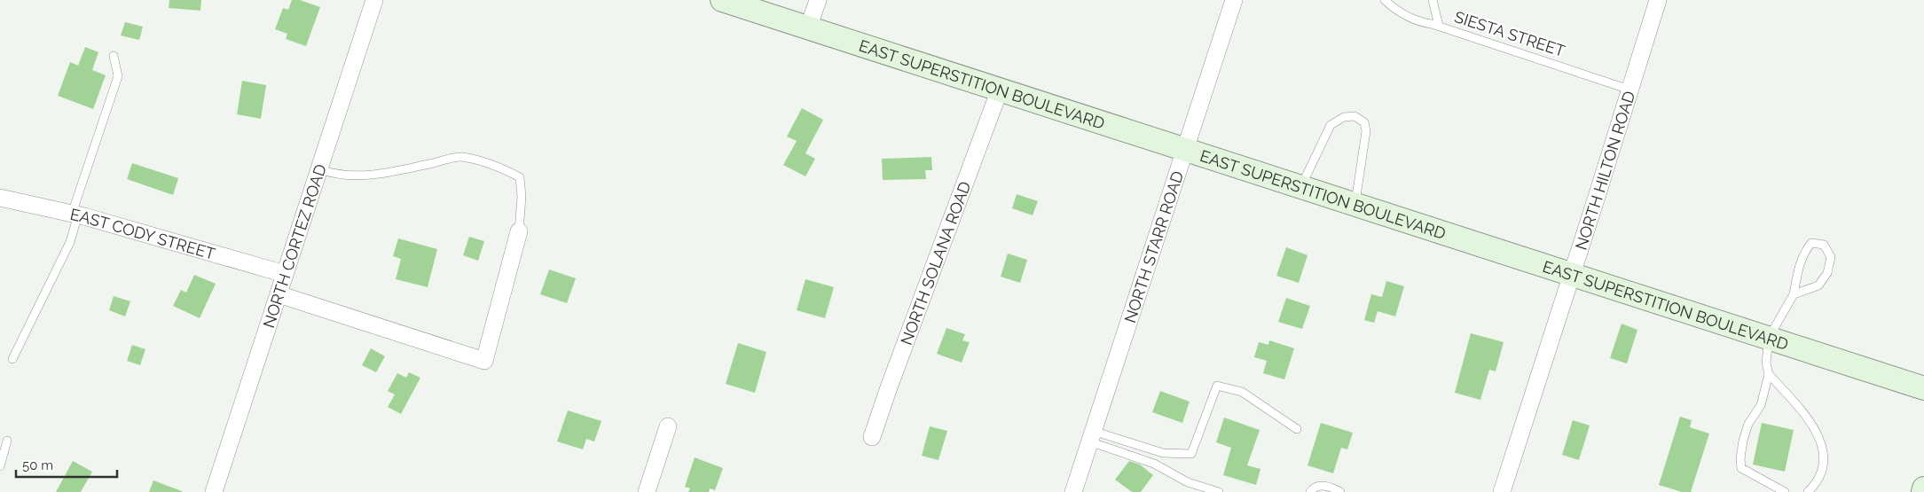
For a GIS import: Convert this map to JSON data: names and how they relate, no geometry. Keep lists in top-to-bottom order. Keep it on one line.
{"streets":{"main road":["EAST SUPERSTITION BOULEVARD"],"street":["NORTH HILTON ROAD","EAST CODY STREET","NORTH CORTEZ ROAD","NORTH STARR ROAD","NORTH SOLANA ROAD"],"lane":["SIESTA STREET"]},"crossings":[["SIESTA STREET","NORTH HILTON ROAD"],["EAST SUPERSTITION BOULEVARD","NORTH HILTON ROAD"],["EAST SUPERSTITION BOULEVARD","NORTH STARR ROAD"],["EAST SUPERSTITION BOULEVARD","NORTH SOLANA ROAD"],["EAST CODY STREET","NORTH CORTEZ ROAD"]],"scale_bar":"50 m"}
